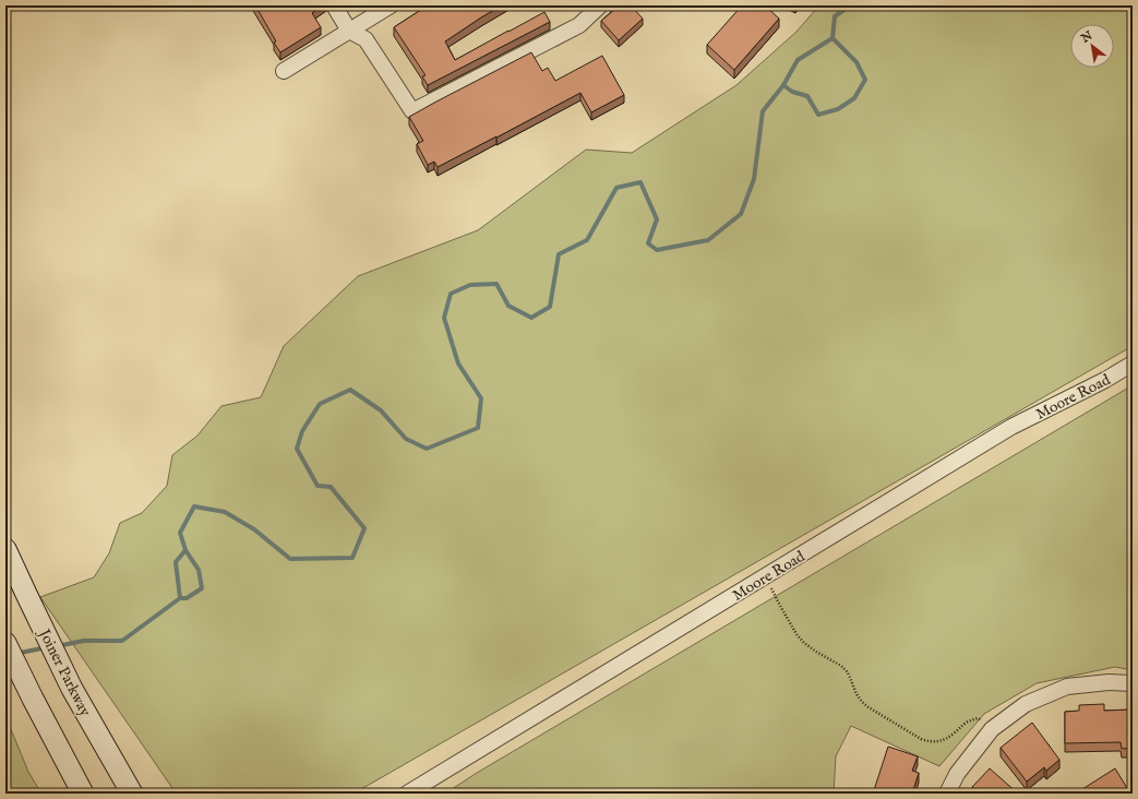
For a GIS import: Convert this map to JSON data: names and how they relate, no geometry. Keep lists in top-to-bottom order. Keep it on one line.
{"streets":{"main road":["Joiner Parkway"],"street":["Moore Road"]},"north":"top left"}
